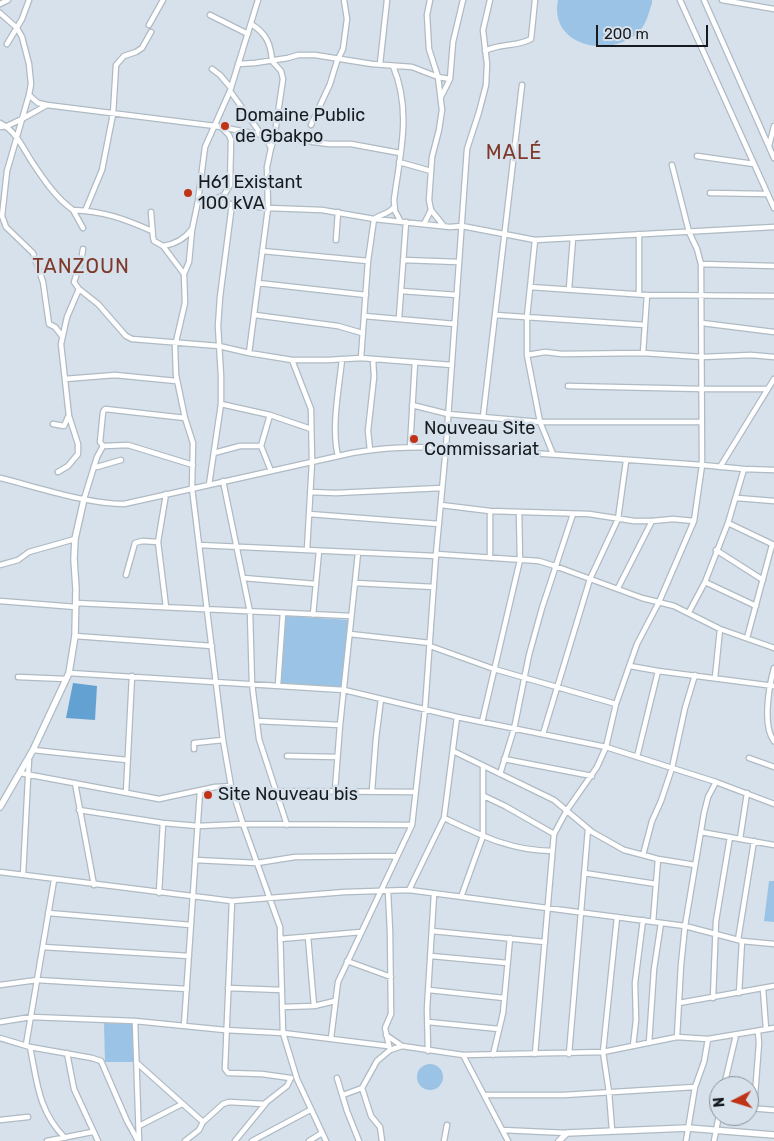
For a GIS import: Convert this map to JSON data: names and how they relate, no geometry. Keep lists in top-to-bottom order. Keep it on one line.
{"districts":["MALÉ","TANZOUN"],"places":["Domaine Public de Gbakpo","H61 Existant 100 kVA","Nouveau Site Commissariat","Site Nouveau bis"],"scale_bar":"200 m","north":"left"}
